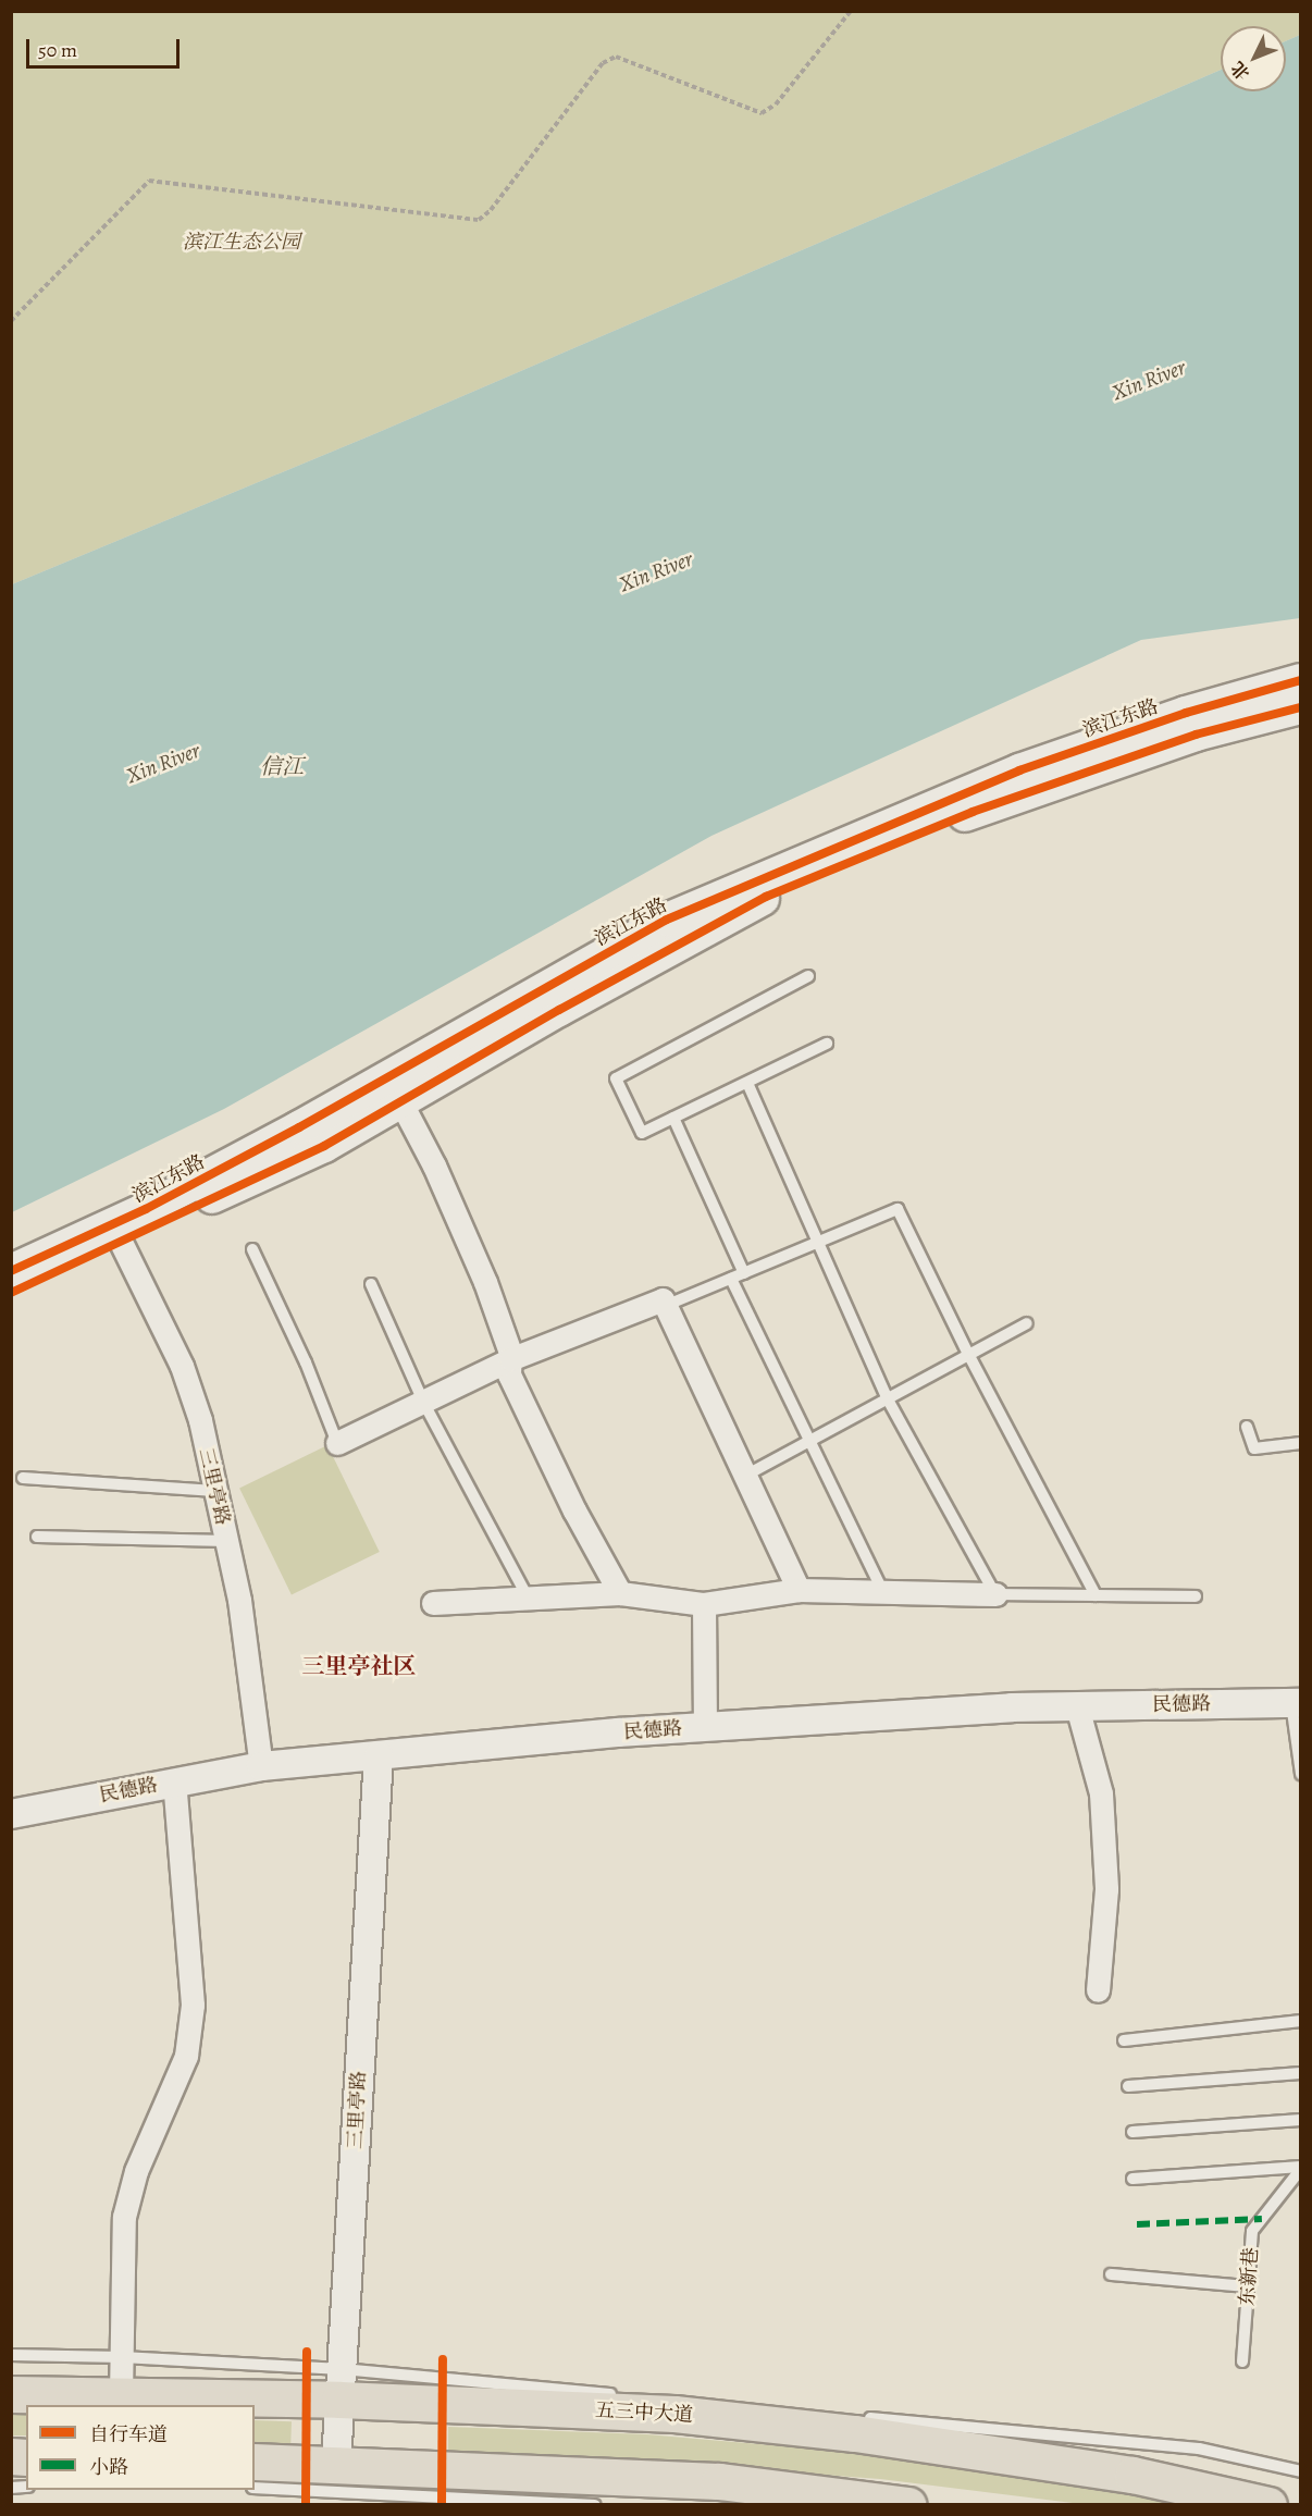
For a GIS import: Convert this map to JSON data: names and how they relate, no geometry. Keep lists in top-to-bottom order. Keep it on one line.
{"streets":{"main road":["滨江东路","五三中大道"],"street":["三里亭路","民德路"],"lane":["东新巷"]},"crossings":[["滨江东路","三里亭路"],["三里亭路","民德路"],["三里亭路","五三中大道"]],"districts":["三里亭社区"],"water":["Xin River","信江"],"parks":["滨江生态公园"],"legend":["自行车道","小路"],"scale_bar":"50 m","north":"bottom left"}
